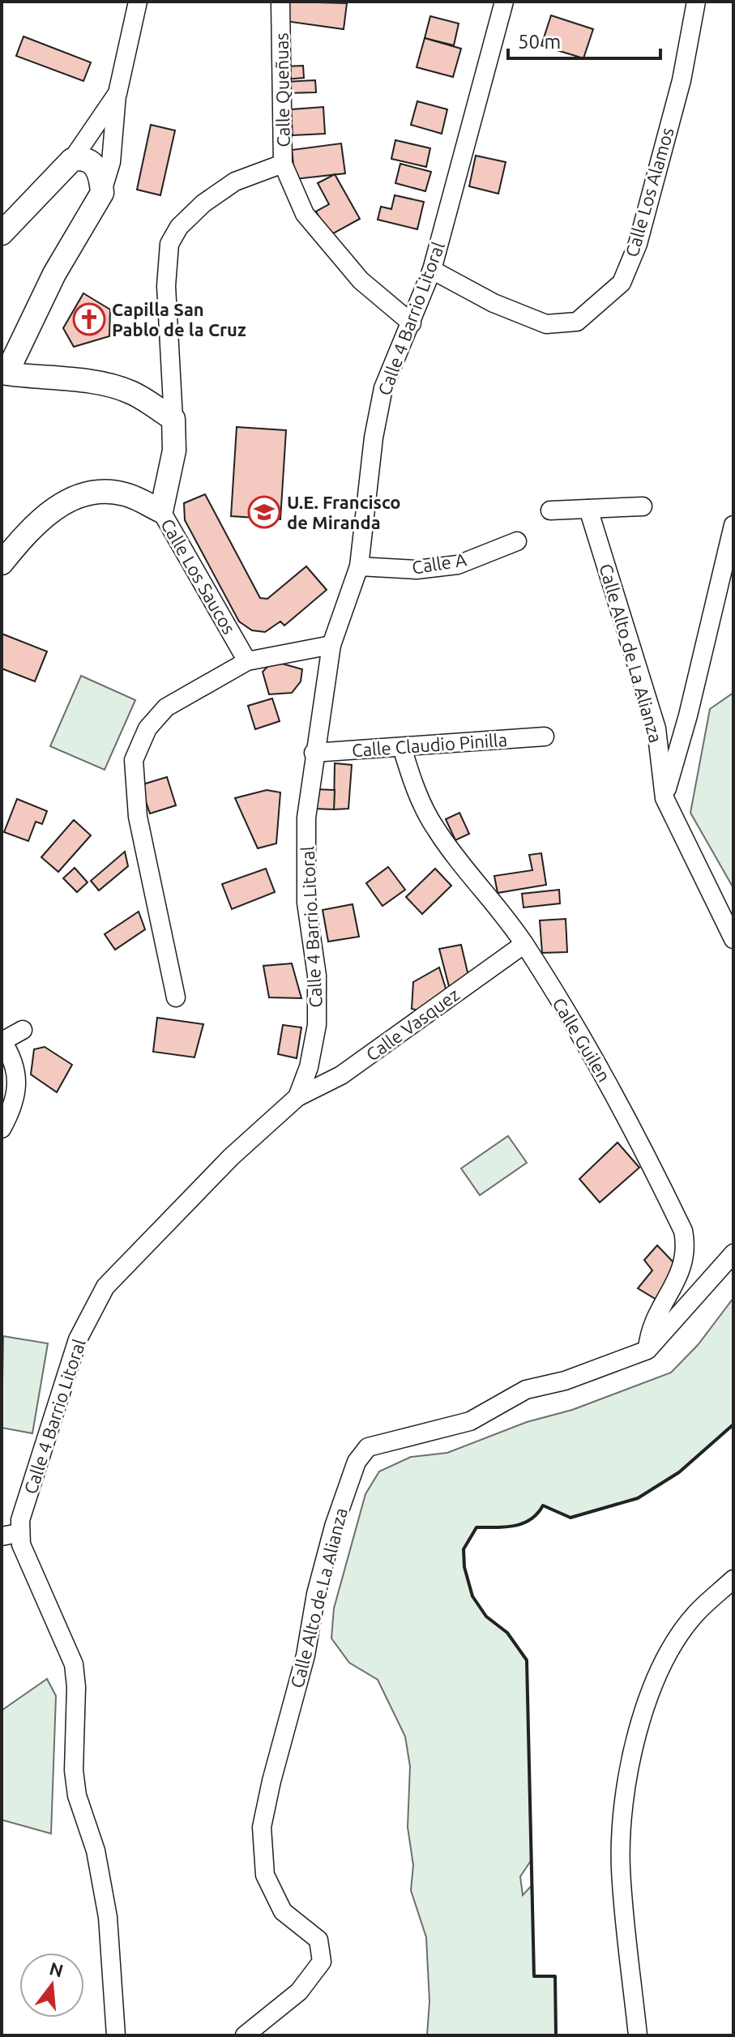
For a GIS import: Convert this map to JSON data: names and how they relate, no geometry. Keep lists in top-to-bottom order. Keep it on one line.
{"streets":{"street":["Calle Queñuas","Calle Los Alamos","Calle 4 Barrio Litoral","Calle A","Calle Los Saucos","Calle Alto de La Alianza","Calle Claudio Pinilla","Calle Vasquez","Calle Guilen"]},"crossings":[["Calle Queñuas","Calle 4 Barrio Litoral"],["Calle Queñuas","Calle Los Saucos"],["Calle Los Alamos","Calle 4 Barrio Litoral"],["Calle 4 Barrio Litoral","Calle A"],["Calle 4 Barrio Litoral","Calle Claudio Pinilla"],["Calle 4 Barrio Litoral","Calle Vasquez"],["Calle Alto de La Alianza","Calle Guilen"],["Calle Claudio Pinilla","Calle Guilen"],["Calle Vasquez","Calle Guilen"]],"places":{"church":["Capilla San Pablo de la Cruz"],"school or university":["U.E. Francisco de Miranda"]},"scale_bar":"50 m","north":"top"}
